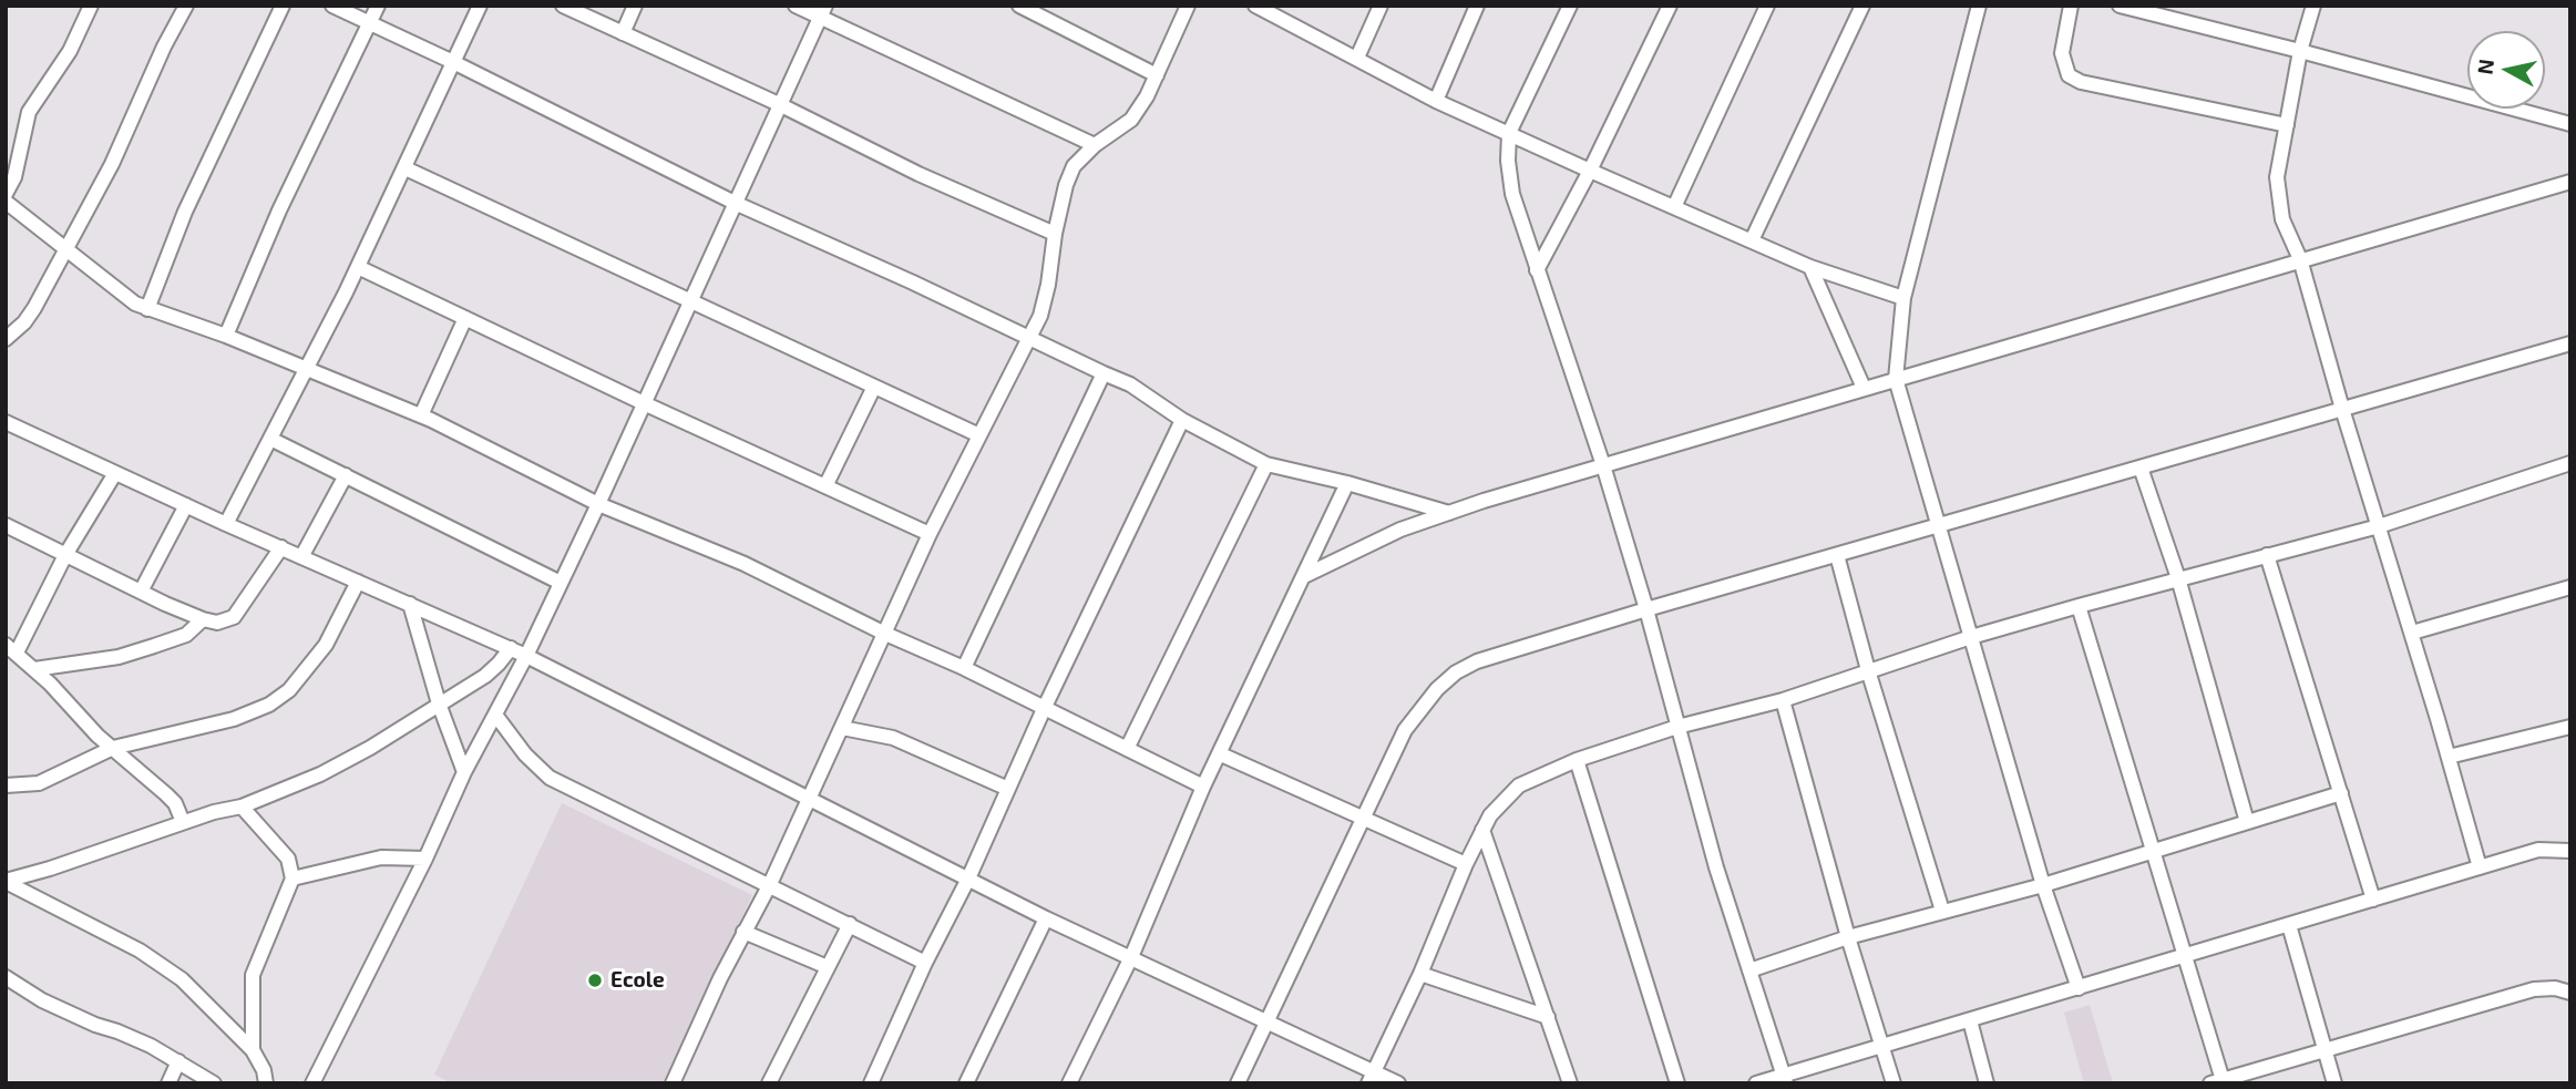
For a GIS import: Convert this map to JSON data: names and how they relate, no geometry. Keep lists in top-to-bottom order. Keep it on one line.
{"places":["Ecole"],"north":"left"}
